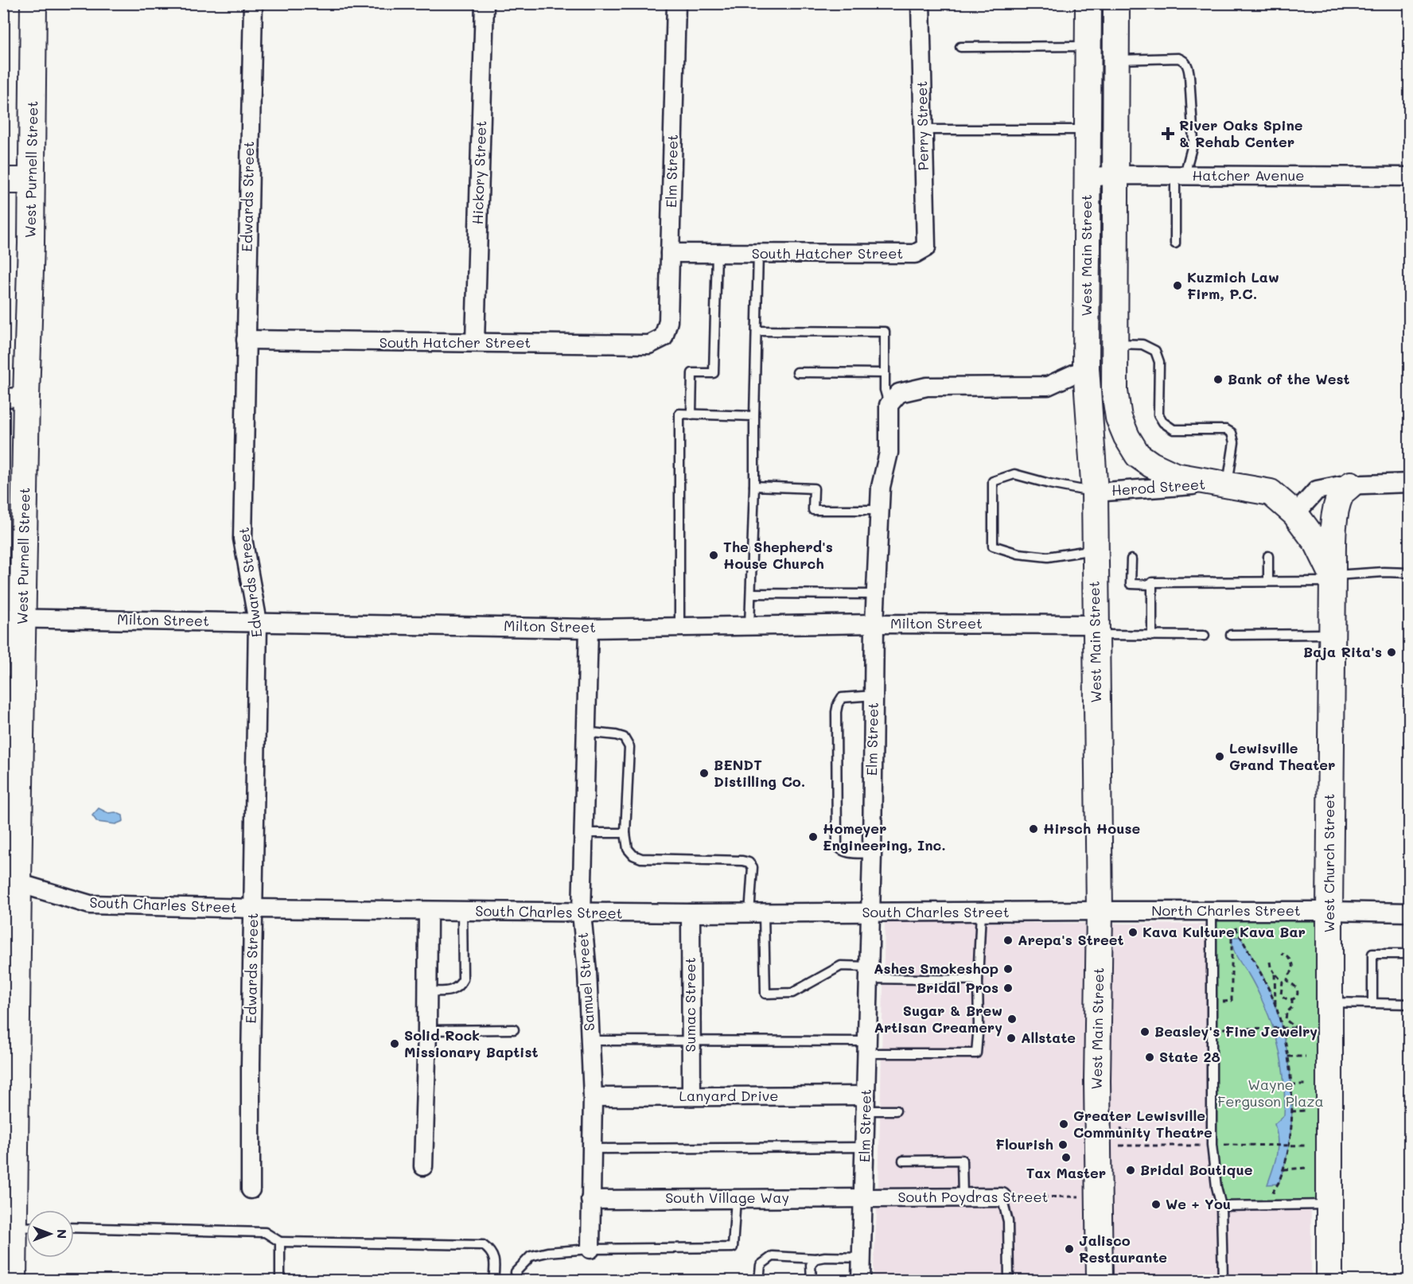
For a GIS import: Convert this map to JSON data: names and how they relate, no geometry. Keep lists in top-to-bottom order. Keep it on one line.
{"streets":{"main road":["West Purnell Street","West Main Street","West Church Street"],"street":["Perry Street","Elm Street","Hickory Street","Hatcher Avenue","Edwards Street","South Hatcher Street","Herod Street","Milton Street","South Charles Street","North Charles Street","Samuel Street","Sumac Street","Lanyard Drive","South Poydras Street","South Village Way"]},"crossings":[["Perry Street","South Hatcher Street"],["West Purnell Street","Milton Street"],["West Purnell Street","South Charles Street"],["Elm Street","South Hatcher Street"],["Elm Street","Milton Street"],["Elm Street","South Charles Street"],["Elm Street","Lanyard Drive"],["Elm Street","South Poydras Street"],["Elm Street","South Village Way"],["Hickory Street","South Hatcher Street"],["Hatcher Avenue","West Main Street"],["Edwards Street","South Hatcher Street"],["Edwards Street","Milton Street"],["Edwards Street","South Charles Street"],["West Main Street","Herod Street"],["West Main Street","Milton Street"],["West Main Street","West Church Street"],["West Main Street","South Charles Street"],["West Main Street","North Charles Street"],["Herod Street","West Church Street"],["Milton Street","Samuel Street"],["West Church Street","North Charles Street"],["South Charles Street","North Charles Street"],["South Charles Street","Samuel Street"],["South Charles Street","Sumac Street"],["Samuel Street","Lanyard Drive"],["Samuel Street","South Village Way"],["Sumac Street","Lanyard Drive"],["South Poydras Street","South Village Way"]],"parks":["Wayne Ferguson Plaza"],"places":{"health":["River Oaks Spine & Rehab Center"],"other":["Kuzmich Law Firm, P.C.","Bank of the West","The Shepherd's House Church","Baja Rita's","Lewisville Grand Theater","BENDT Distilling Co.","Hirsch House","Homeyer Engineering, Inc.","Kava Kulture Kava Bar","Arepa's Street","Ashes Smokeshop","Bridal Pros","Sugar & Brew Artisan Creamery","Beasley's Fine Jewelry","Allstate","Solid Rock Missionary Baptist","State 28","Greater Lewisville Community Theatre","Flourish","Tax Master","Bridal Boutique","We + You","Jalisco Restaurante"]},"north":"right"}
